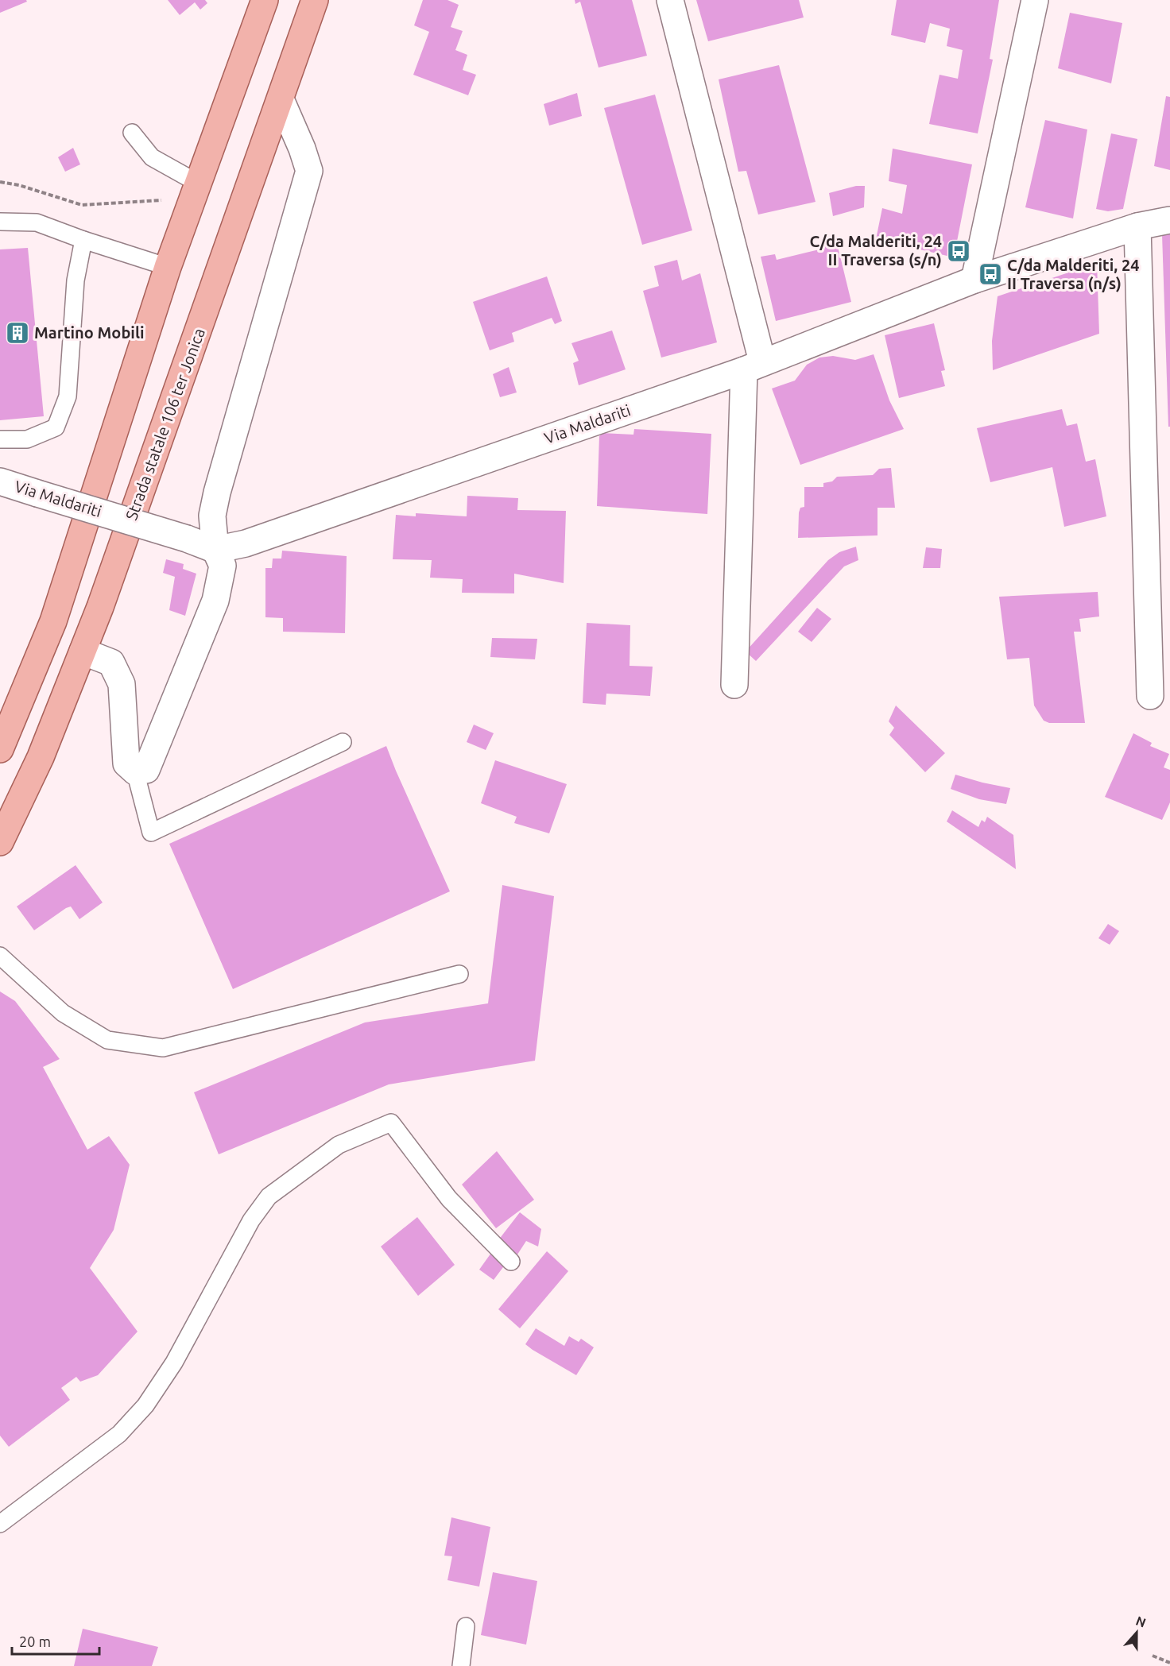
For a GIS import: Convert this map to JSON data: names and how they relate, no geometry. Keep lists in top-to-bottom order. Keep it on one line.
{"streets":{"main road":["Strada statale 106 ter Jonica"],"street":["Via Maldariti"]},"places":{"bus stop":["C/da Malderiti, 24 II Traversa (s/n)","C/da Malderiti, 24 II Traversa (n/s)"],"building":["Martino Mobili"]},"scale_bar":"20 m","north":"top"}
